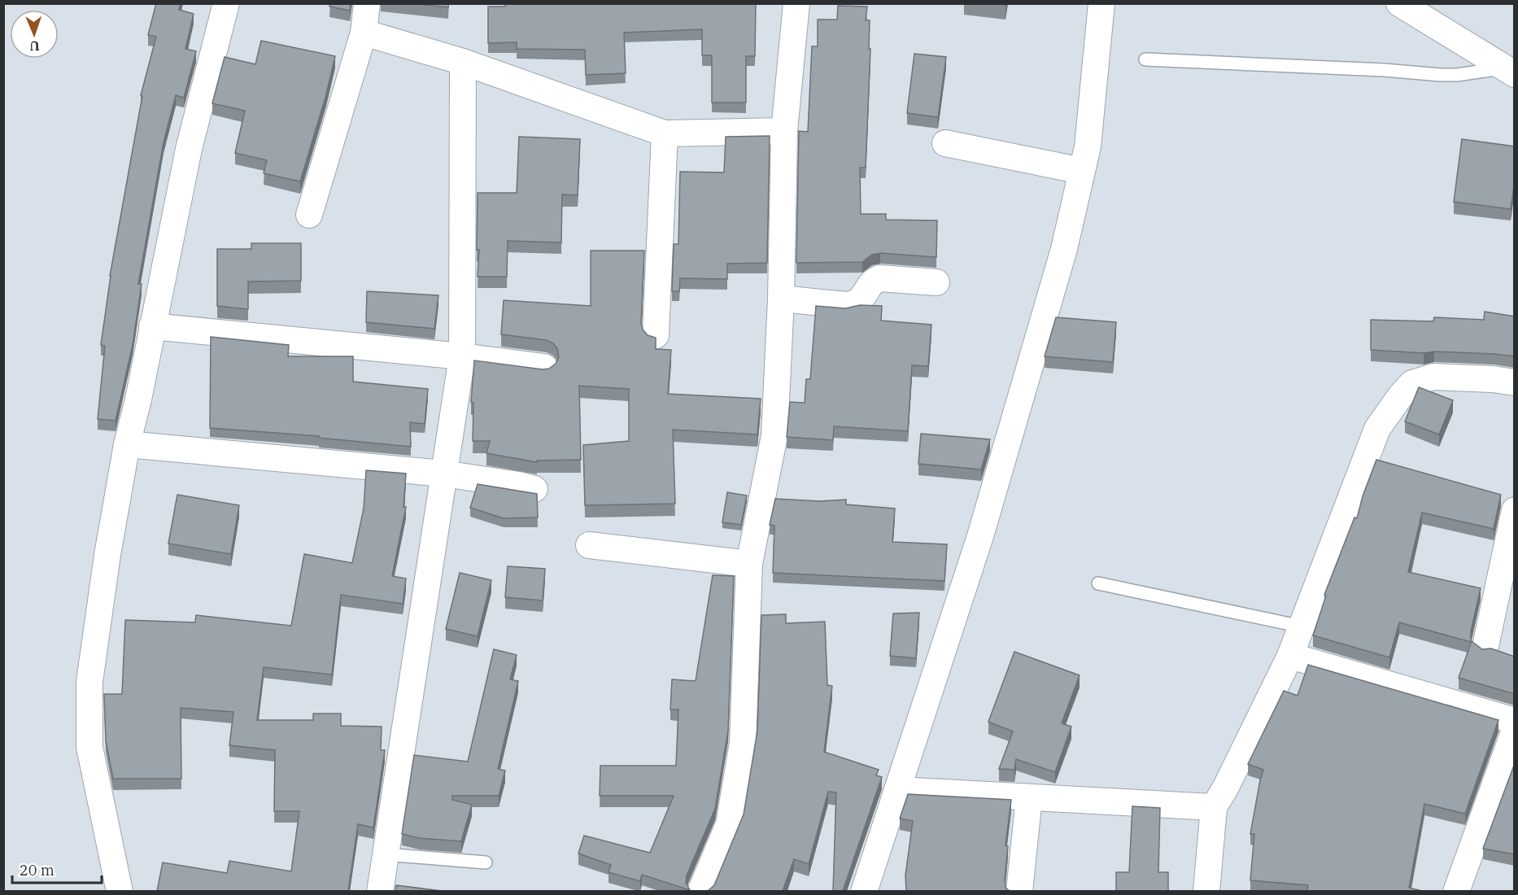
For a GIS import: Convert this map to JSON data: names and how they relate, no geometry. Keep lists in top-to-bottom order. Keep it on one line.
{"scale_bar":"20 m","north":"bottom"}
